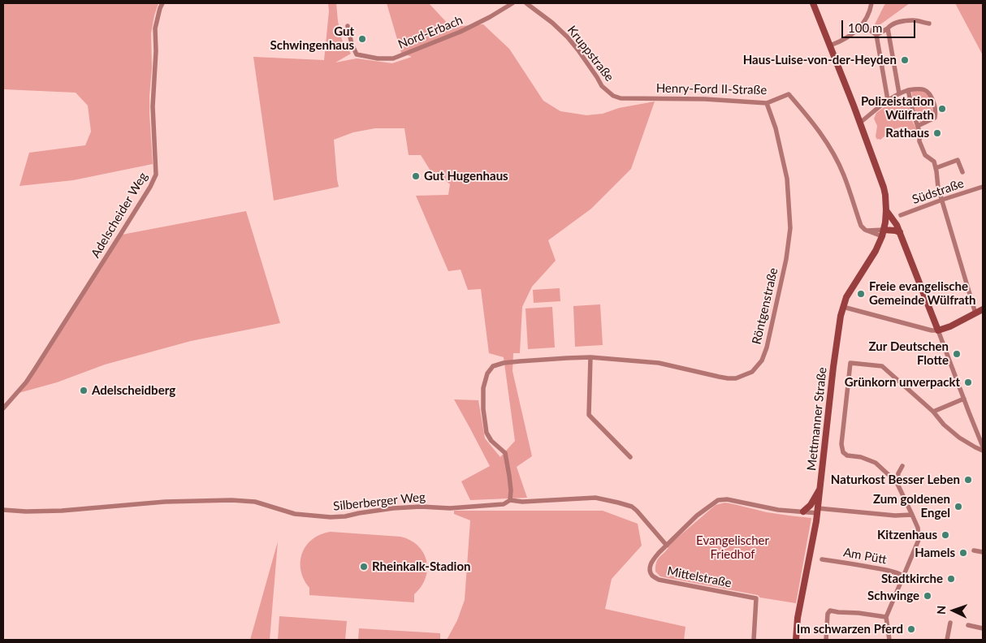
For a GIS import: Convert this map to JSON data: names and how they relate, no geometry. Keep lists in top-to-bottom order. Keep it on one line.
{"streets":{"main road":["Mettmanner Straße"],"street":["Nord-Erbach","Kruppstraße","Henry-Ford II-Straße","Südstraße","Adelscheider Weg","Röntgenstraße","Silberberger Weg","Am Pütt","Mittelstraße"]},"crossings":[["Kruppstraße","Henry-Ford II-Straße"],["Henry-Ford II-Straße","Röntgenstraße"],["Henry-Ford II-Straße","Mettmanner Straße"],["Röntgenstraße","Silberberger Weg"],["Mettmanner Straße","Mittelstraße"],["Silberberger Weg","Mittelstraße"]],"parks":["Evangelischer Friedhof"],"places":["Gut Schwingenhaus","Haus-Luise-von-der-Heyden","Polizeistation Wülfrath","Rathaus","Gut Hugenhaus","Freie evangelische Gemeinde Wülfrath","Zur Deutschen Flotte","Grünkorn unverpackt","Adelscheidberg","Naturkost Besser Leben","Zum goldenen Engel","Kitzenhaus","Hamels","Rheinkalk-Stadion","Stadtkirche","Schwinge","Im schwarzen Pferd"],"scale_bar":"100 m","north":"left"}
